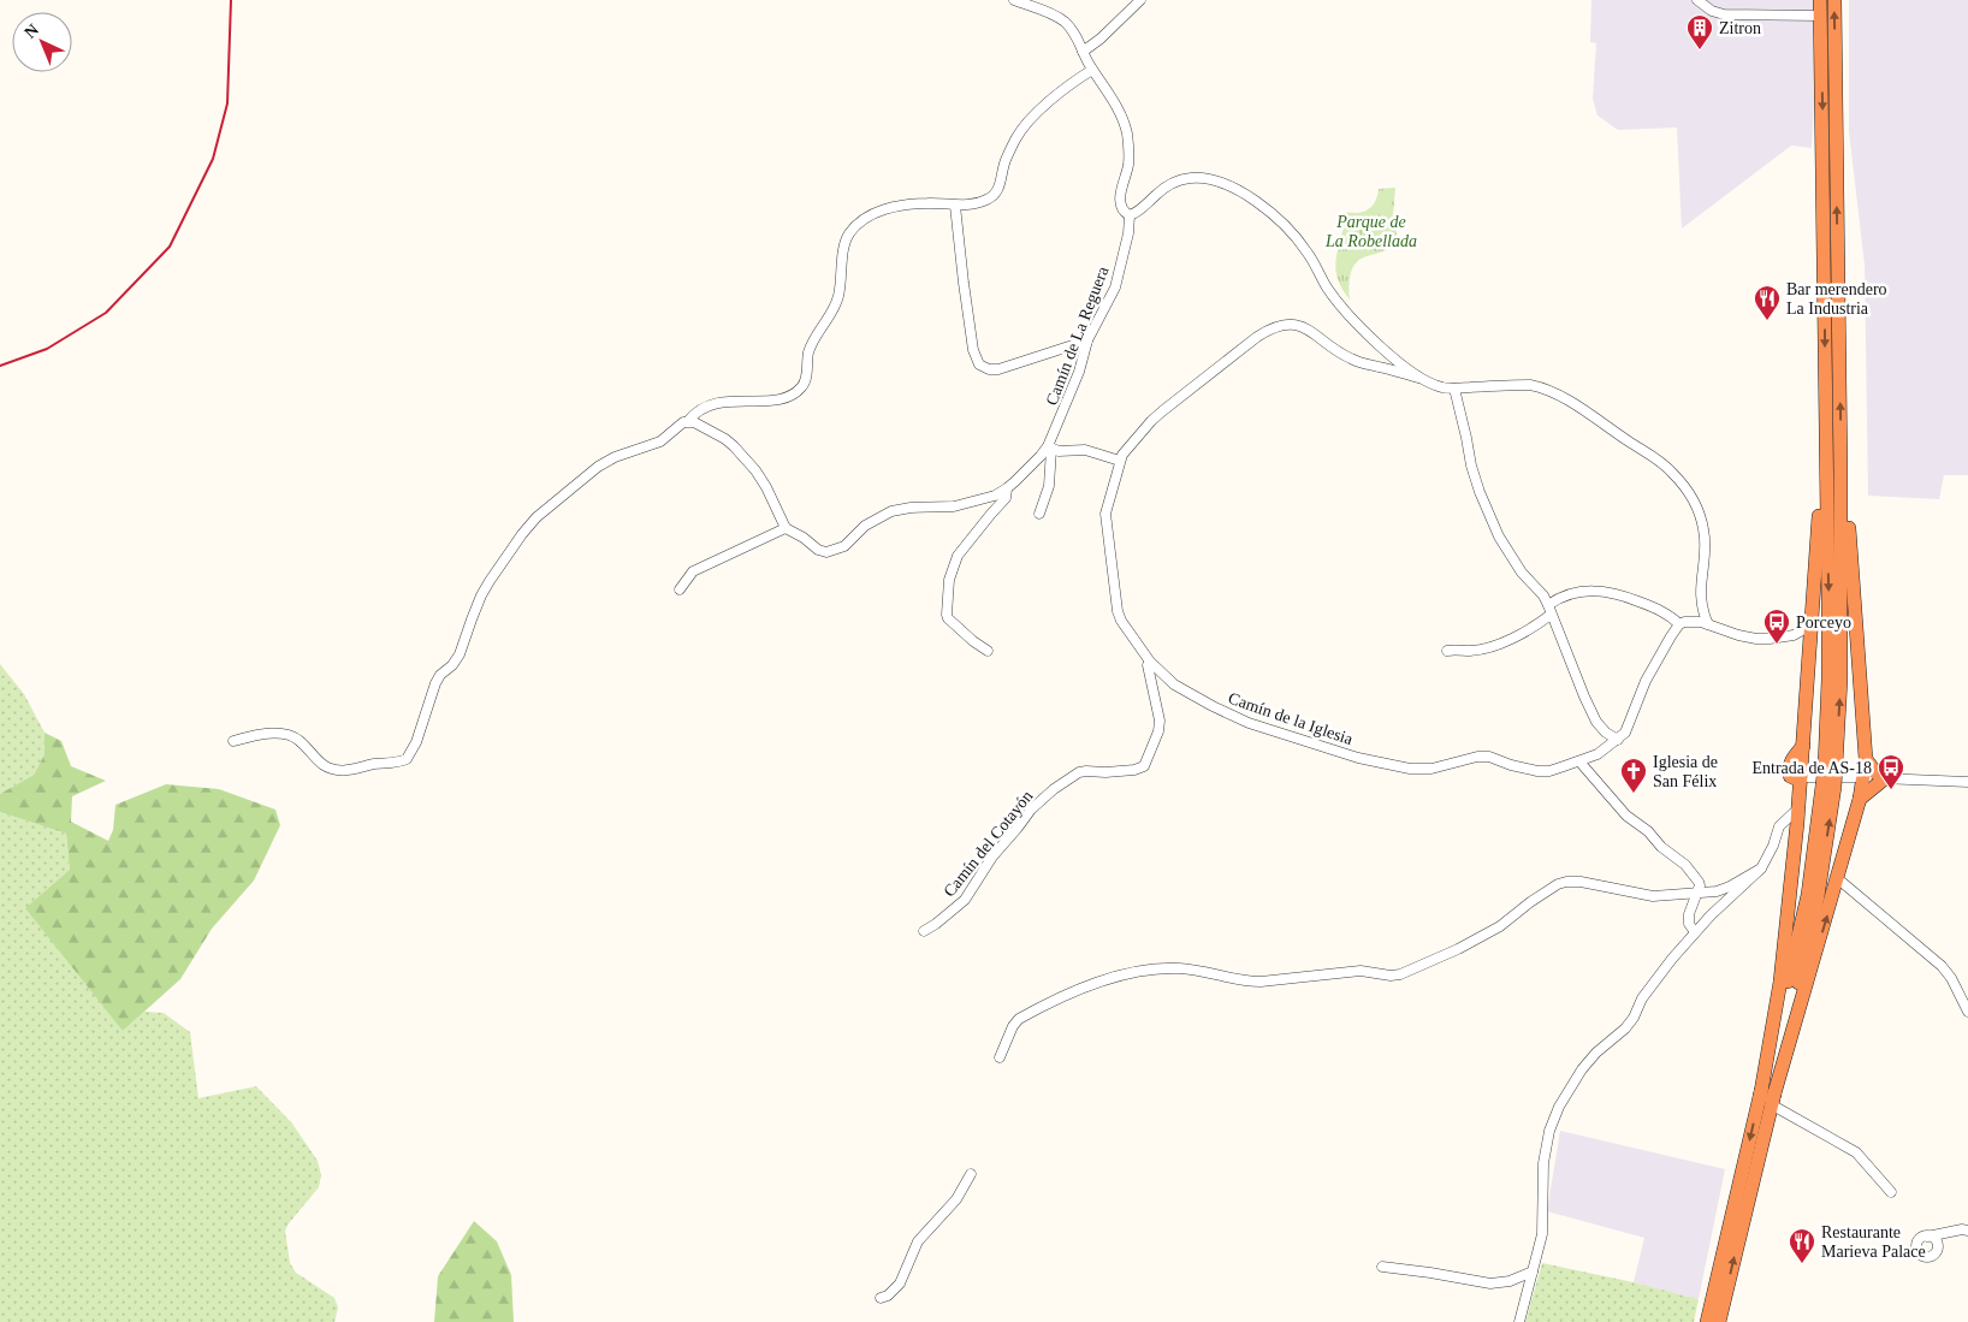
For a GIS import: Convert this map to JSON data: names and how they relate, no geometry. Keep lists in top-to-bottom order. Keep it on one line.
{"streets":{"street":["Camín de La Reguera","Camín de la Iglesia","Camín del Cotayón"]},"crossings":[["Camín de la Iglesia","Camín del Cotayón"]],"parks":["Parque de La Robellada"],"places":{"building":["Zitron"],"restaurant":["Bar merendero La Industria","Restaurante Marieva Palace"],"bus stop":["Porceyo","Entrada de AS-18"],"church":["Iglesia de San Félix"]},"north":"top left"}
